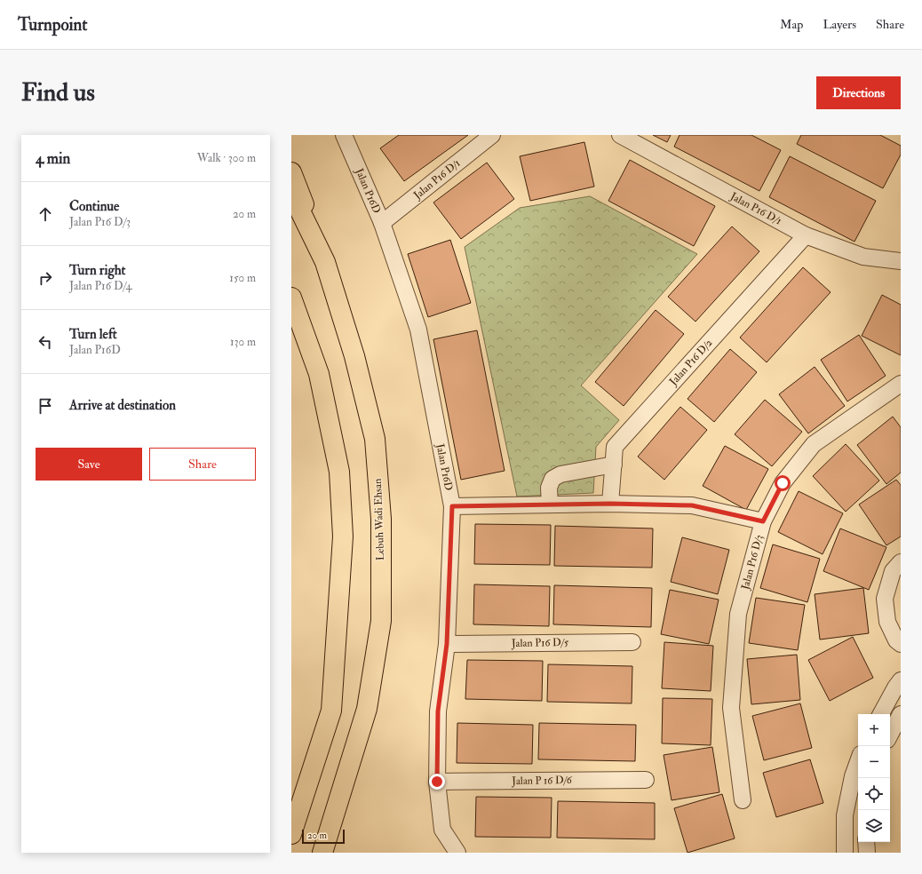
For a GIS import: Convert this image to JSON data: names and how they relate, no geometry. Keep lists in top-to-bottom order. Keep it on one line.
{"streets":{"main road":["Lebuh Wadi Ehsan"],"street":["Jalan P16 D/1","Jalan P16D","Jalan P16 D/2","Jalan P16 D/3","Jalan P16 D/5","Jalan P 16 D/6"]},"crossings":[["Jalan P16 D/1","Jalan P16D"],["Jalan P16 D/1","Jalan P16 D/2"],["Jalan P16D","Jalan P16 D/5"],["Jalan P16D","Jalan P 16 D/6"]],"scale_bar":"20 m","page":{"header":"Turnpoint","nav":["Map","Layers","Share"],"buttons":["Directions",["Save","Share"]],"title":"Find us","heading":["4 min","Walk · 300 m"],"list":[["Continue","Jalan P16 D/3","20 m"],["Turn right","Jalan P16 D/4","150 m"],["Turn left","Jalan P16D","130 m"],"Arrive at destination"],"map_buttons":["+","−"],"scale":"20 m"}}
